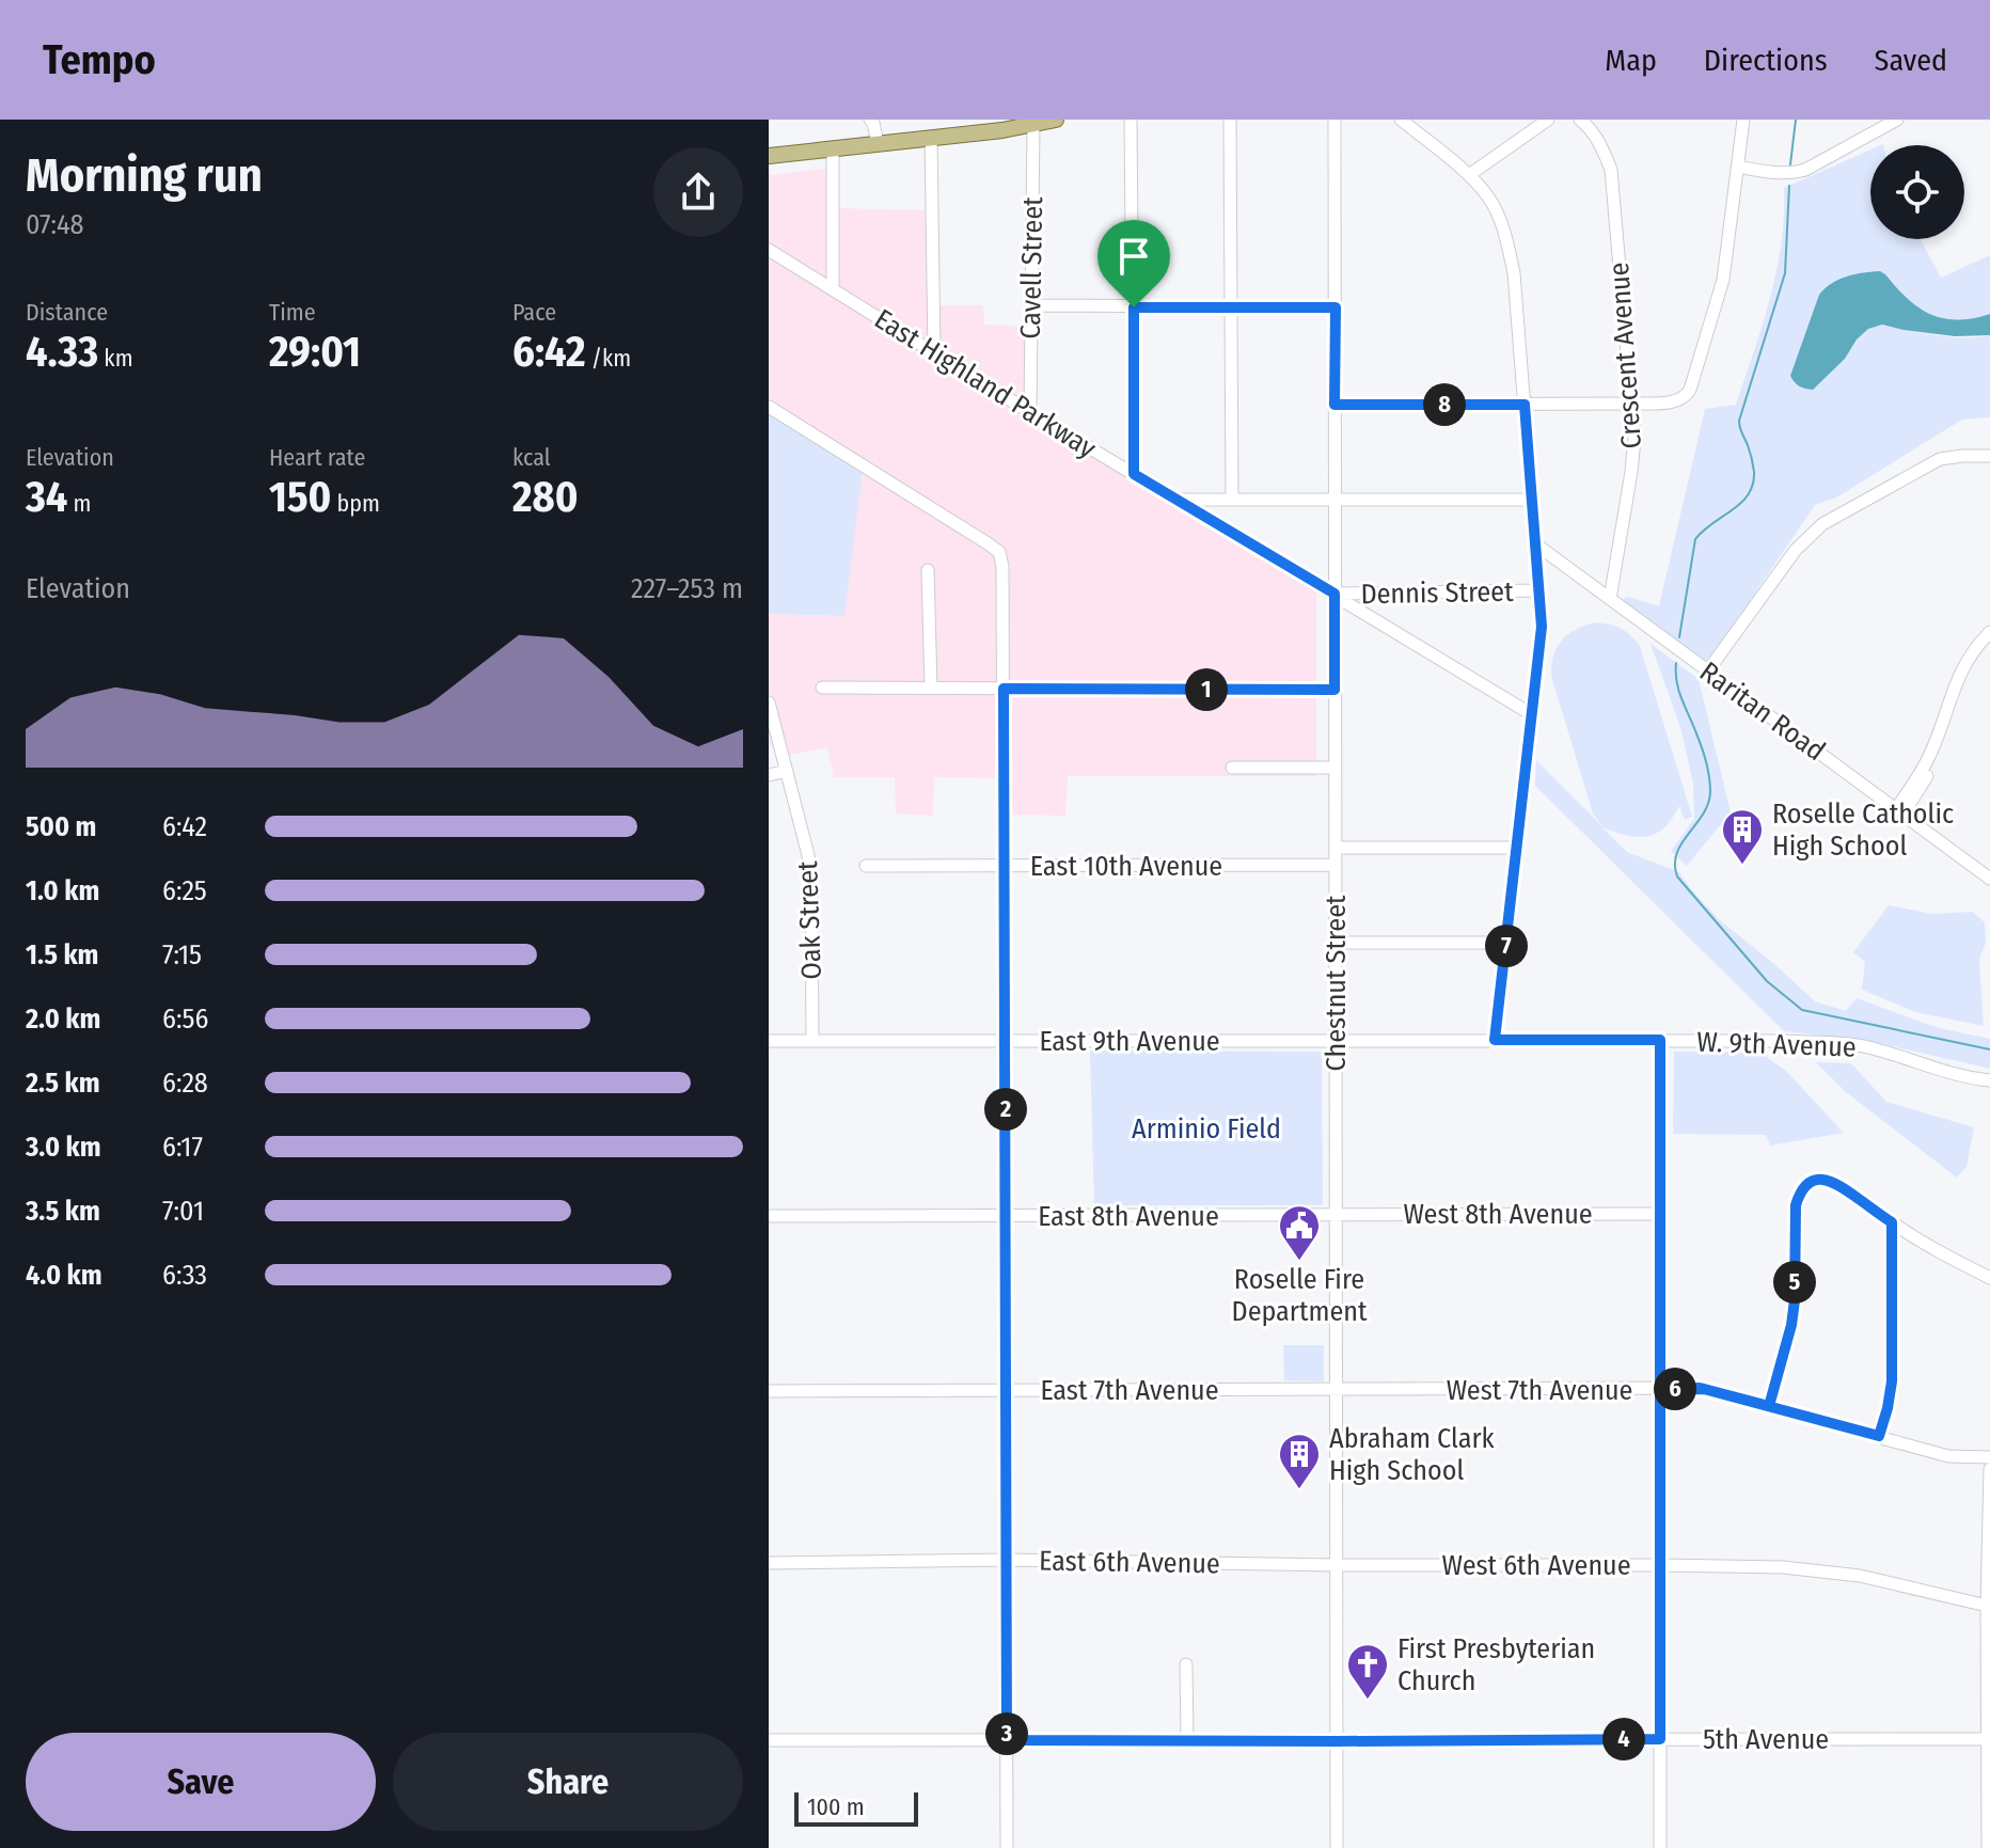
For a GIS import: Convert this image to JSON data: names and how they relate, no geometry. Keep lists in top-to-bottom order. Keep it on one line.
{"streets":{"street":["Cavell Street","Crescent Avenue","East Highland Parkway","Dennis Street","Raritan Road","East 10th Avenue","Oak Street","Chestnut Street","East 9th Avenue","W. 9th Avenue","West 8th Avenue","East 8th Avenue","East 7th Avenue","West 7th Avenue","East 6th Avenue","West 6th Avenue","5th Avenue"]},"crossings":[["Cavell Street","East Highland Parkway"],["Crescent Avenue","Raritan Road"],["East Highland Parkway","Dennis Street"],["East Highland Parkway","Chestnut Street"],["Dennis Street","Chestnut Street"],["East 10th Avenue","Chestnut Street"],["Oak Street","East 9th Avenue"],["Chestnut Street","East 9th Avenue"],["Chestnut Street","West 8th Avenue"],["Chestnut Street","East 8th Avenue"],["Chestnut Street","East 7th Avenue"],["Chestnut Street","West 7th Avenue"],["Chestnut Street","East 6th Avenue"],["Chestnut Street","West 6th Avenue"],["Chestnut Street","5th Avenue"],["East 9th Avenue","W. 9th Avenue"],["West 8th Avenue","East 8th Avenue"],["East 7th Avenue","West 7th Avenue"],["East 6th Avenue","West 6th Avenue"]],"parks":["Arminio Field"],"places":{"building":["Roselle Catholic High School","Abraham Clark High School"],"public building":["Roselle Fire Department"],"church":["First Presbyterian Church"]},"scale_bar":"100 m","page":{"header":"Tempo","nav":["Map","Directions","Saved"],"heading":["Morning run","07:48"],"stats":[["Distance","4.33 km"],["Time","29:01"],["Pace","6:42 /km"],["Elevation","34 m"],["Heart rate","150 bpm"],["kcal","280"]],"pins":["8","1","7","2","5","6","3","4"],"chart":["Elevation","227–253 m"],"list":[{"name":"500 m","note":"6:42"},{"name":"1.0 km","note":"6:25"},{"name":"1.5 km","note":"7:15"},{"name":"2.0 km","note":"6:56"},{"name":"2.5 km","note":"6:28"},{"name":"3.0 km","note":"6:17"},{"name":"3.5 km","note":"7:01"},{"name":"4.0 km","note":"6:33"}],"buttons":["Save","Share"],"scale":"100 m"}}
